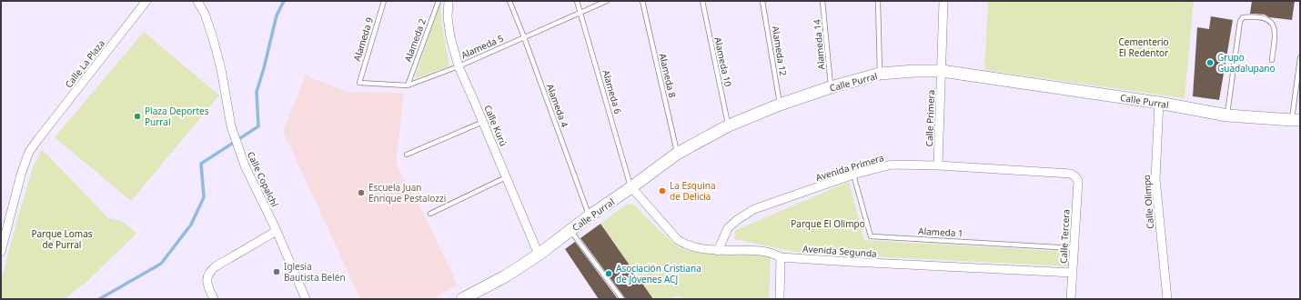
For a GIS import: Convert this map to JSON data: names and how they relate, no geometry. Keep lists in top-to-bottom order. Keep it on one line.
{"streets":{"street":["Calle La Plaza","Calle Purral","Calle Primera","Calle Kurú","Avenida Primera","Calle Copalchí","Calle Olimpo","Calle Tercera","Avenida Segunda"],"lane":["Alameda 9","Alameda 2","Alameda 14","Alameda 5","Alameda 12","Alameda 10","Alameda 8","Alameda 6","Alameda 4","Alameda 1"]},"crossings":[["Alameda 9","Alameda 5"],["Alameda 2","Alameda 5"],["Alameda 14","Calle Purral"],["Alameda 5","Alameda 6"],["Alameda 5","Alameda 4"],["Alameda 5","Calle Kurú"],["Alameda 12","Calle Purral"],["Alameda 10","Calle Purral"],["Alameda 8","Calle Purral"],["Calle Purral","Alameda 6"],["Calle Purral","Alameda 4"],["Calle Purral","Calle Primera"],["Calle Purral","Calle Kurú"],["Calle Purral","Calle Olimpo"],["Calle Purral","Avenida Segunda"],["Alameda 6","Avenida Segunda"],["Calle Primera","Avenida Primera"],["Avenida Primera","Alameda 1"],["Avenida Primera","Calle Tercera"],["Avenida Primera","Avenida Segunda"],["Alameda 1","Calle Tercera"],["Calle Tercera","Avenida Segunda"]],"parks":["Cementerio El Redentor","Parque El Olimpo","Parque Lomas de Purral"],"places":["Grupo Guadalupano","Plaza Deportes Purral","La Esquina de Delicia","Escuela Juan Enrique Pestalozzi","Iglesia Bautista Belén","Asociación Cristiana de Jóvenes ACJ"]}
